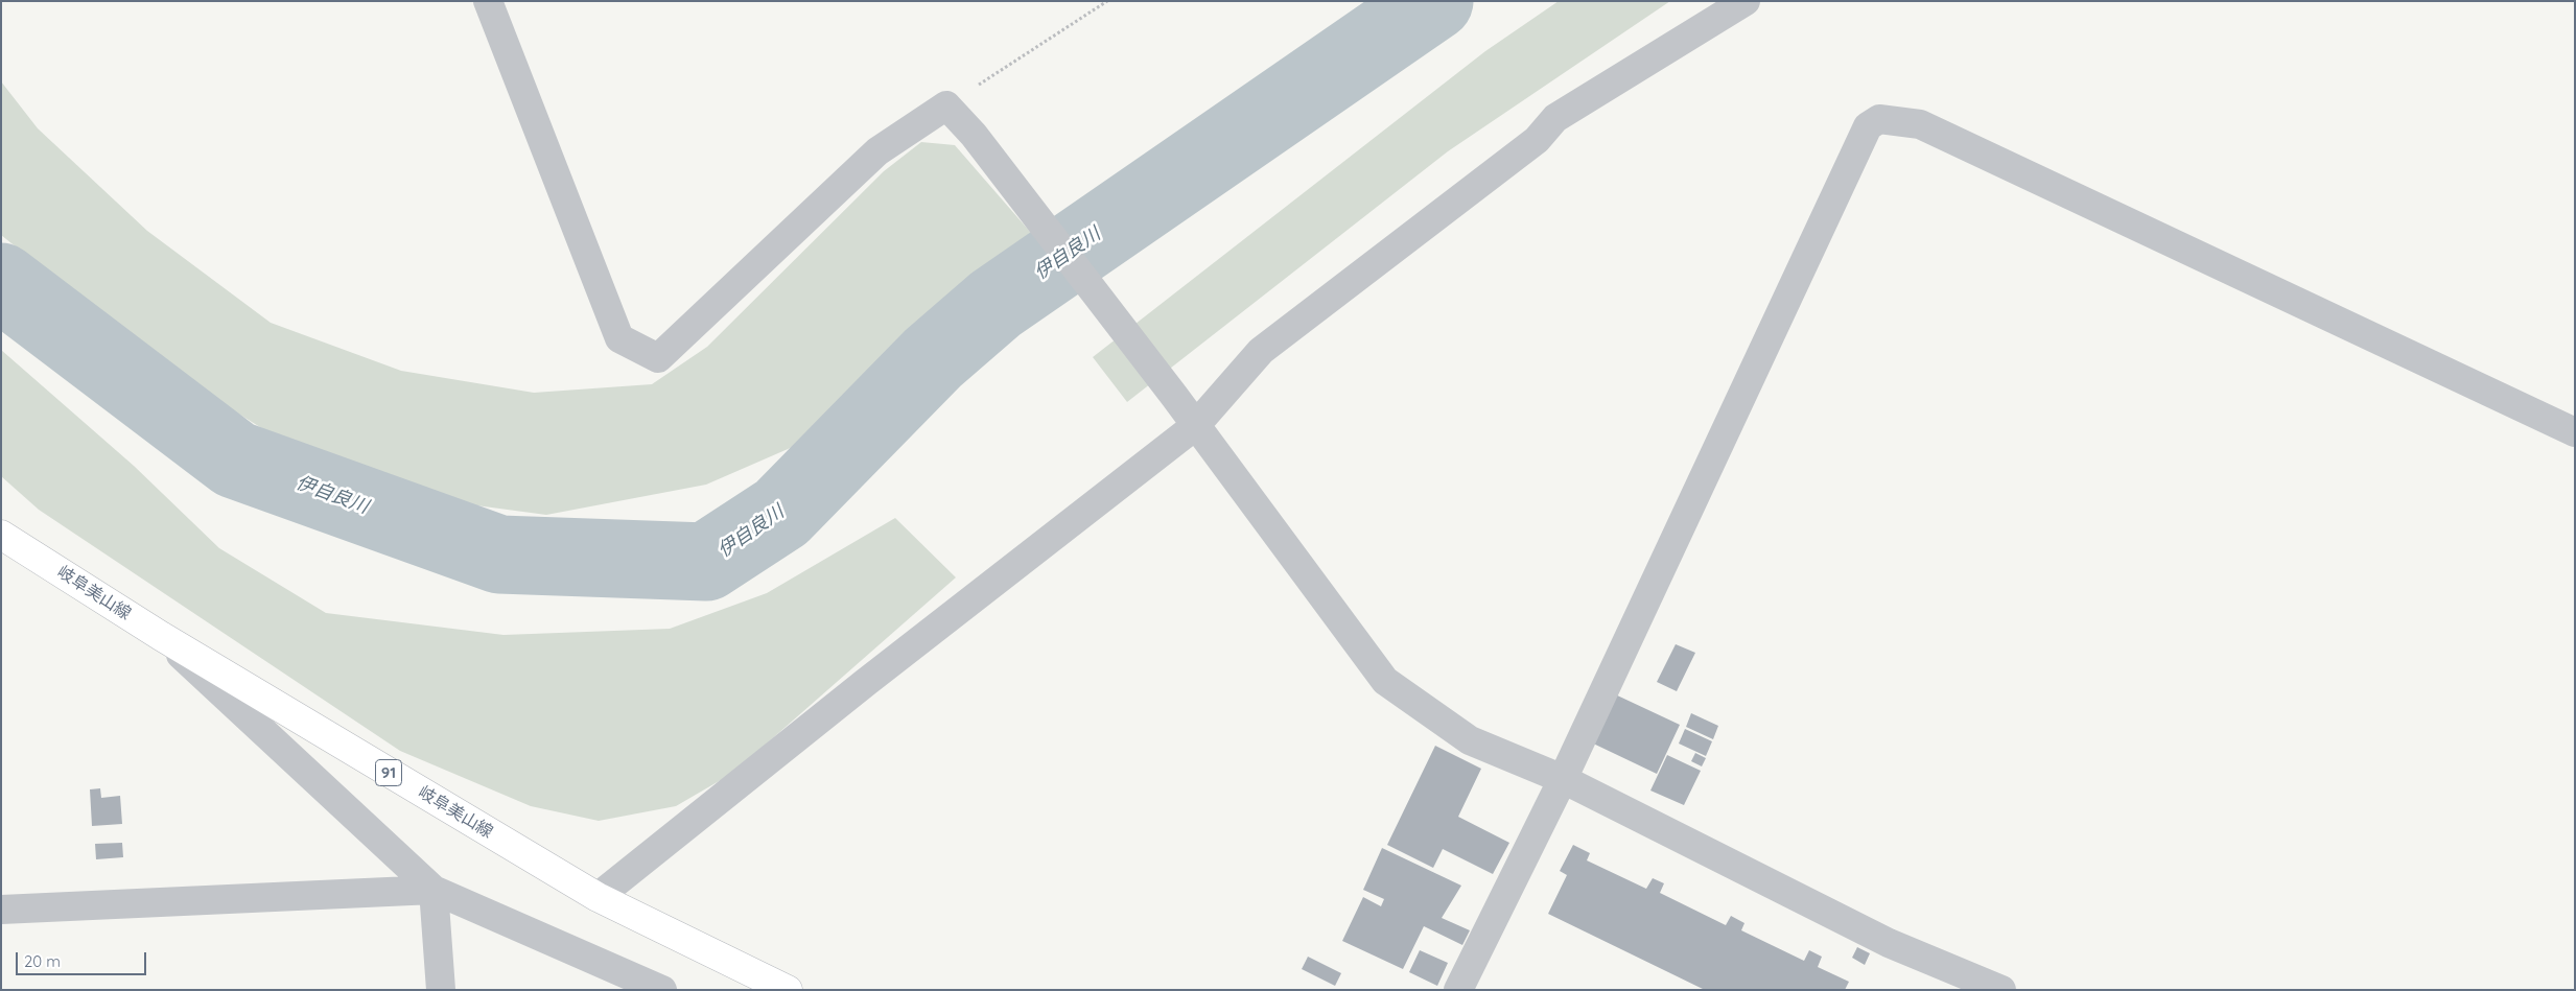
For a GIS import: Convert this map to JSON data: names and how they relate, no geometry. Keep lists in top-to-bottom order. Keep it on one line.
{"streets":{"main road":["岐阜美山線","91"]},"water":["伊自良川"],"scale_bar":"20 m"}
